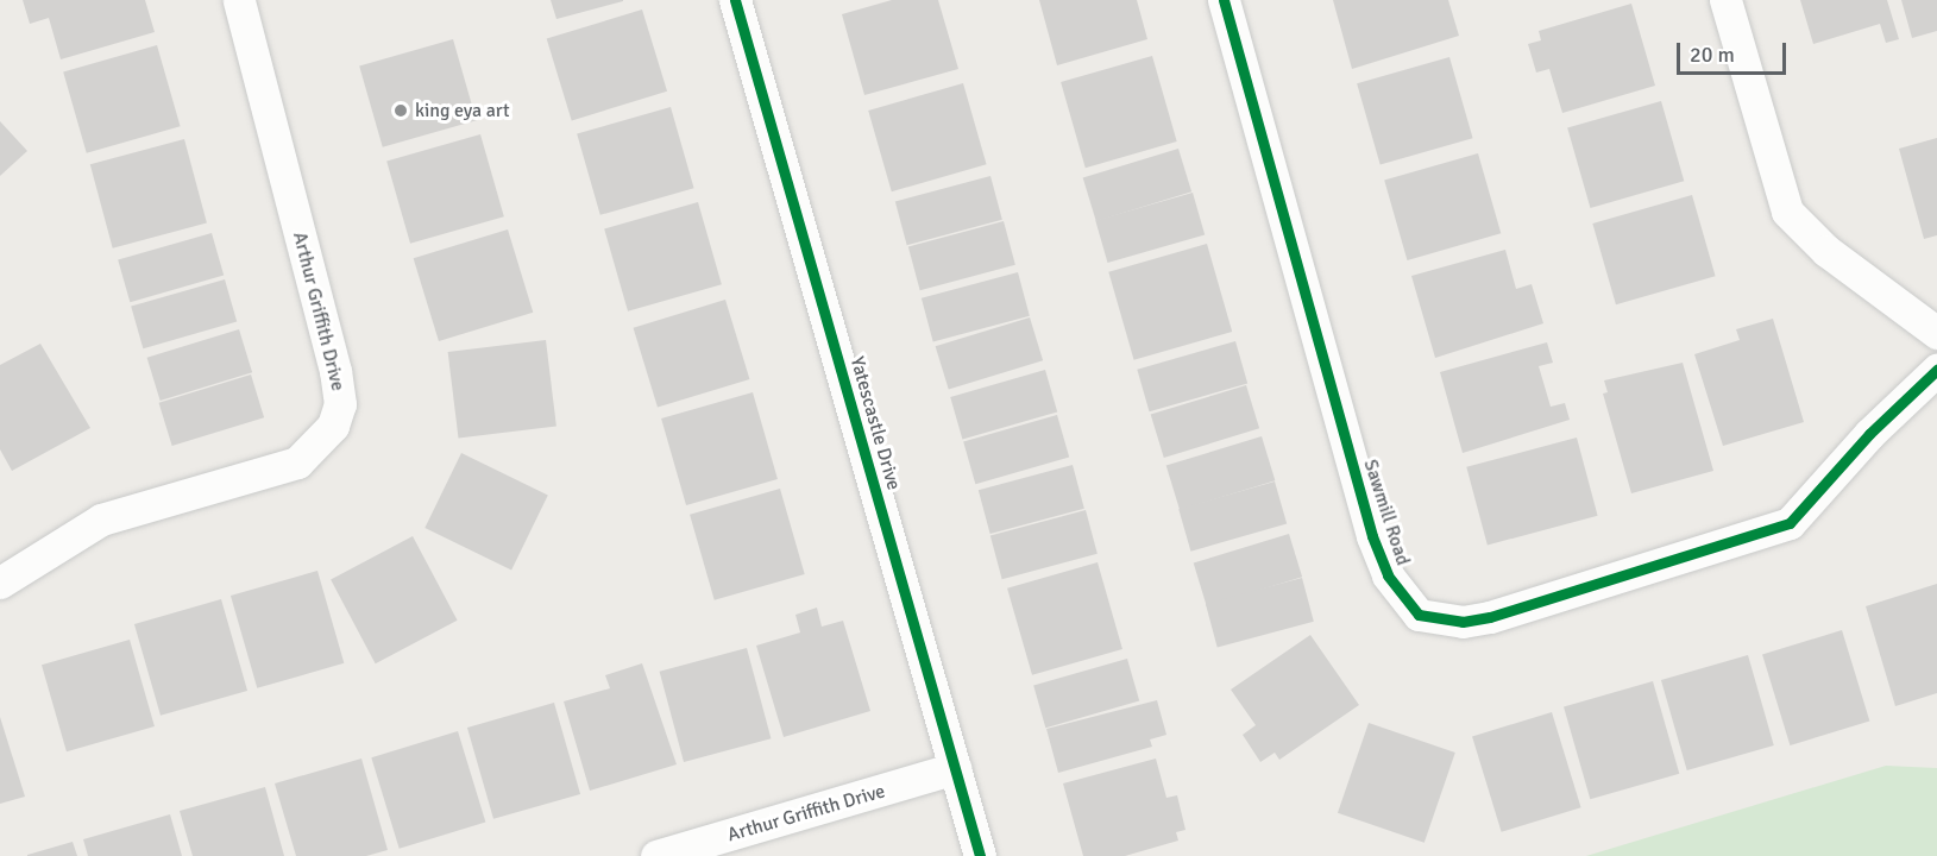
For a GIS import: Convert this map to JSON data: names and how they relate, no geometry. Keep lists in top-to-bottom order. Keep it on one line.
{"streets":{"street":["Arthur Griffith Drive","Yatescastle Drive","Sawmill Road"]},"crossings":[["Arthur Griffith Drive","Yatescastle Drive"]],"places":["king eya art"],"scale_bar":"20 m"}
